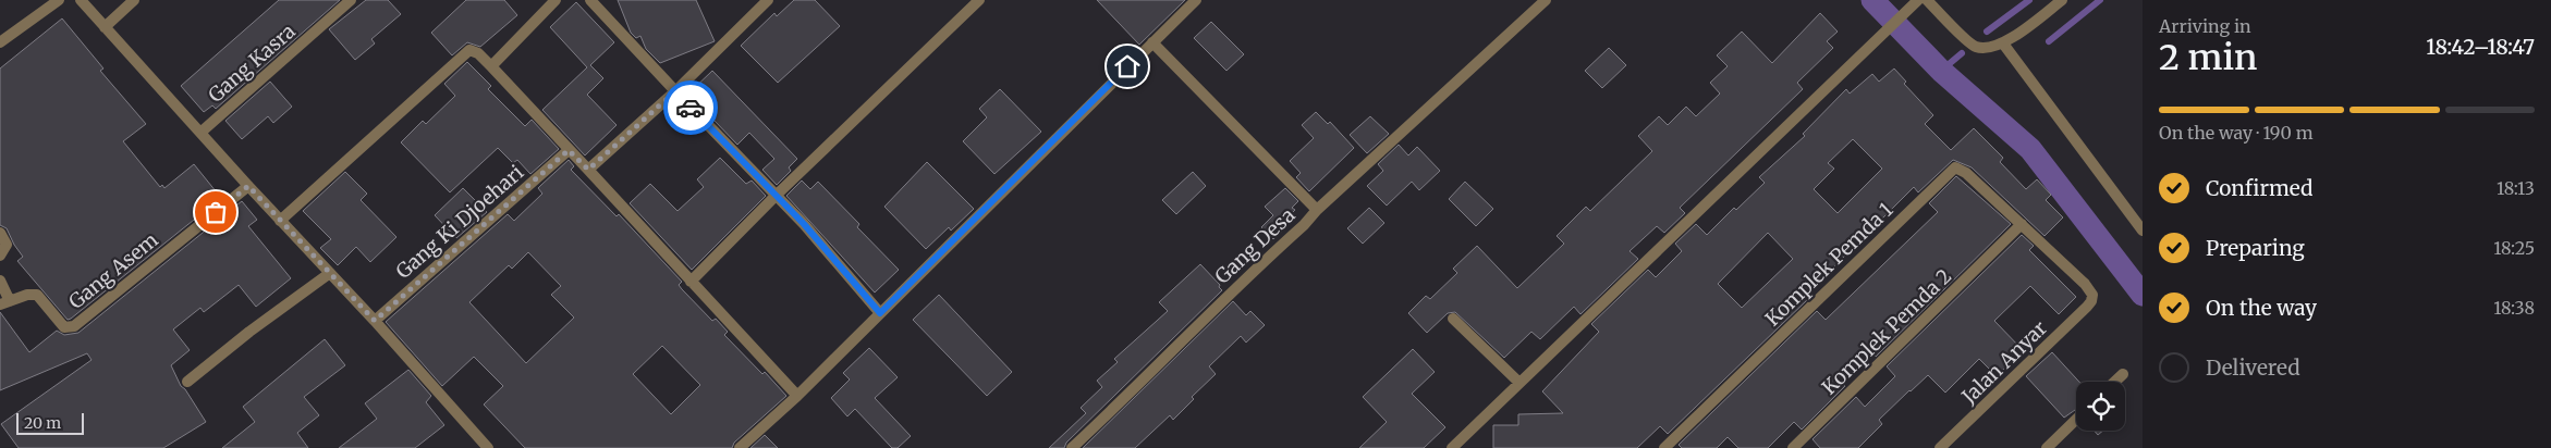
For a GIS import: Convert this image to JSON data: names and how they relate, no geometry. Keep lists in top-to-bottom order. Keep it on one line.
{"streets":{"street":["Gang Kasra","Gang Ki Djoehari","Gang Desa","Komplek Pemda 1","Gang Asem","Komplek Pemda 2","Jalan Anyar"]},"crossings":[["Komplek Pemda 1","Komplek Pemda 2"],["Komplek Pemda 1","Jalan Anyar"],["Komplek Pemda 2","Jalan Anyar"]],"scale_bar":"20 m","page":{"heading":["2 min","Arriving in","18:42–18:47"],"bar":"On the way · 190 m","list":[["Confirmed","18:13"],["Preparing","18:25"],["On the way","18:38"],"Delivered"],"scale":"20 m"}}
